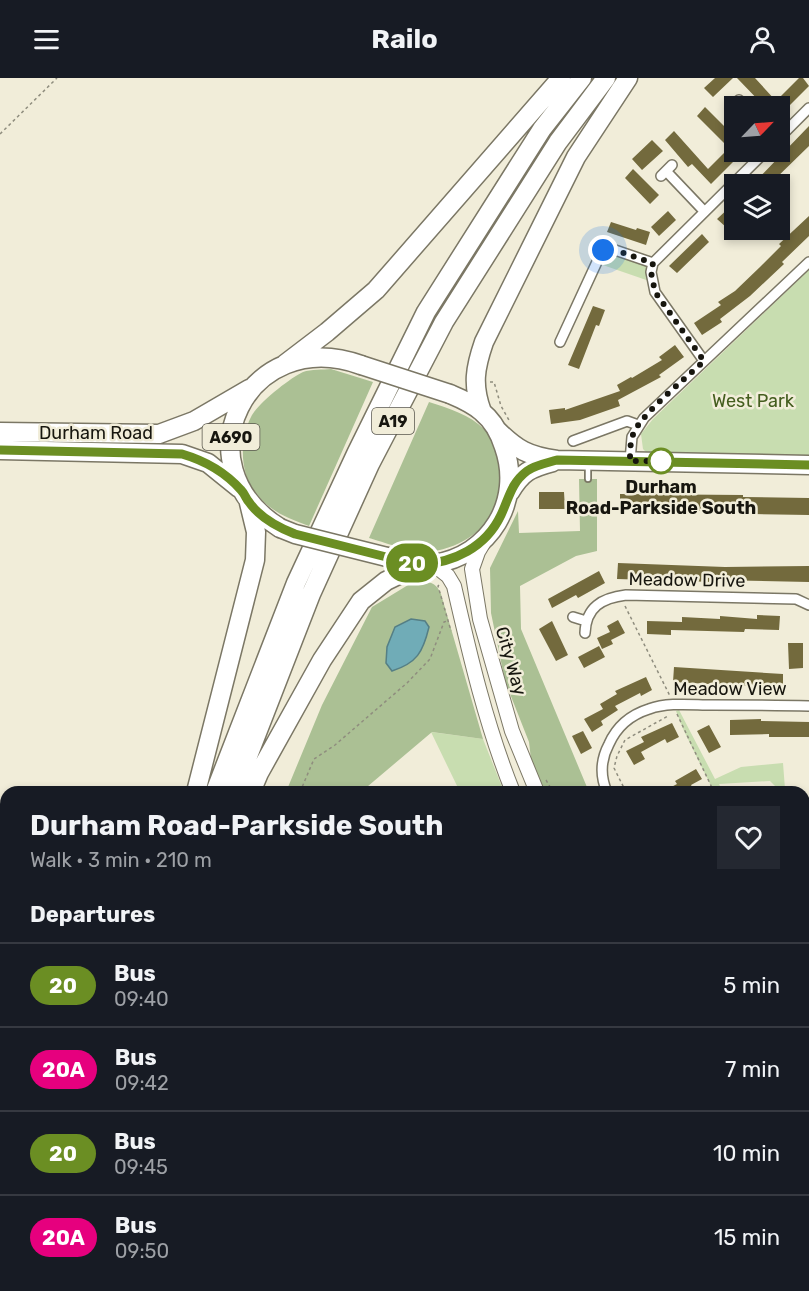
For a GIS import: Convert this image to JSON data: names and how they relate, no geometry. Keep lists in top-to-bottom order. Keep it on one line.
{"streets":{"highway":["A19","Durham Road","A690"],"main road":["City Way"],"street":["Meadow Drive","Meadow View"]},"crossings":[["Durham Road","A690"],["A690","City Way"]],"parks":["West Park"],"places":["Durham Road-Parkside South"],"lines":["bus line 20"],"north":"top right","page":{"header":"Railo","on_map":"20","heading":[["Durham Road-Parkside South","Walk · 3 min · 210 m"],"Departures"],"list":[{"mark":"20","name":"Bus","note":"09:40","value":"5 min"},{"mark":"20A","name":"Bus","note":"09:42","value":"7 min"},{"mark":"20","name":"Bus","note":"09:45","value":"10 min"},{"mark":"20A","name":"Bus","note":"09:50","value":"15 min"}]}}
